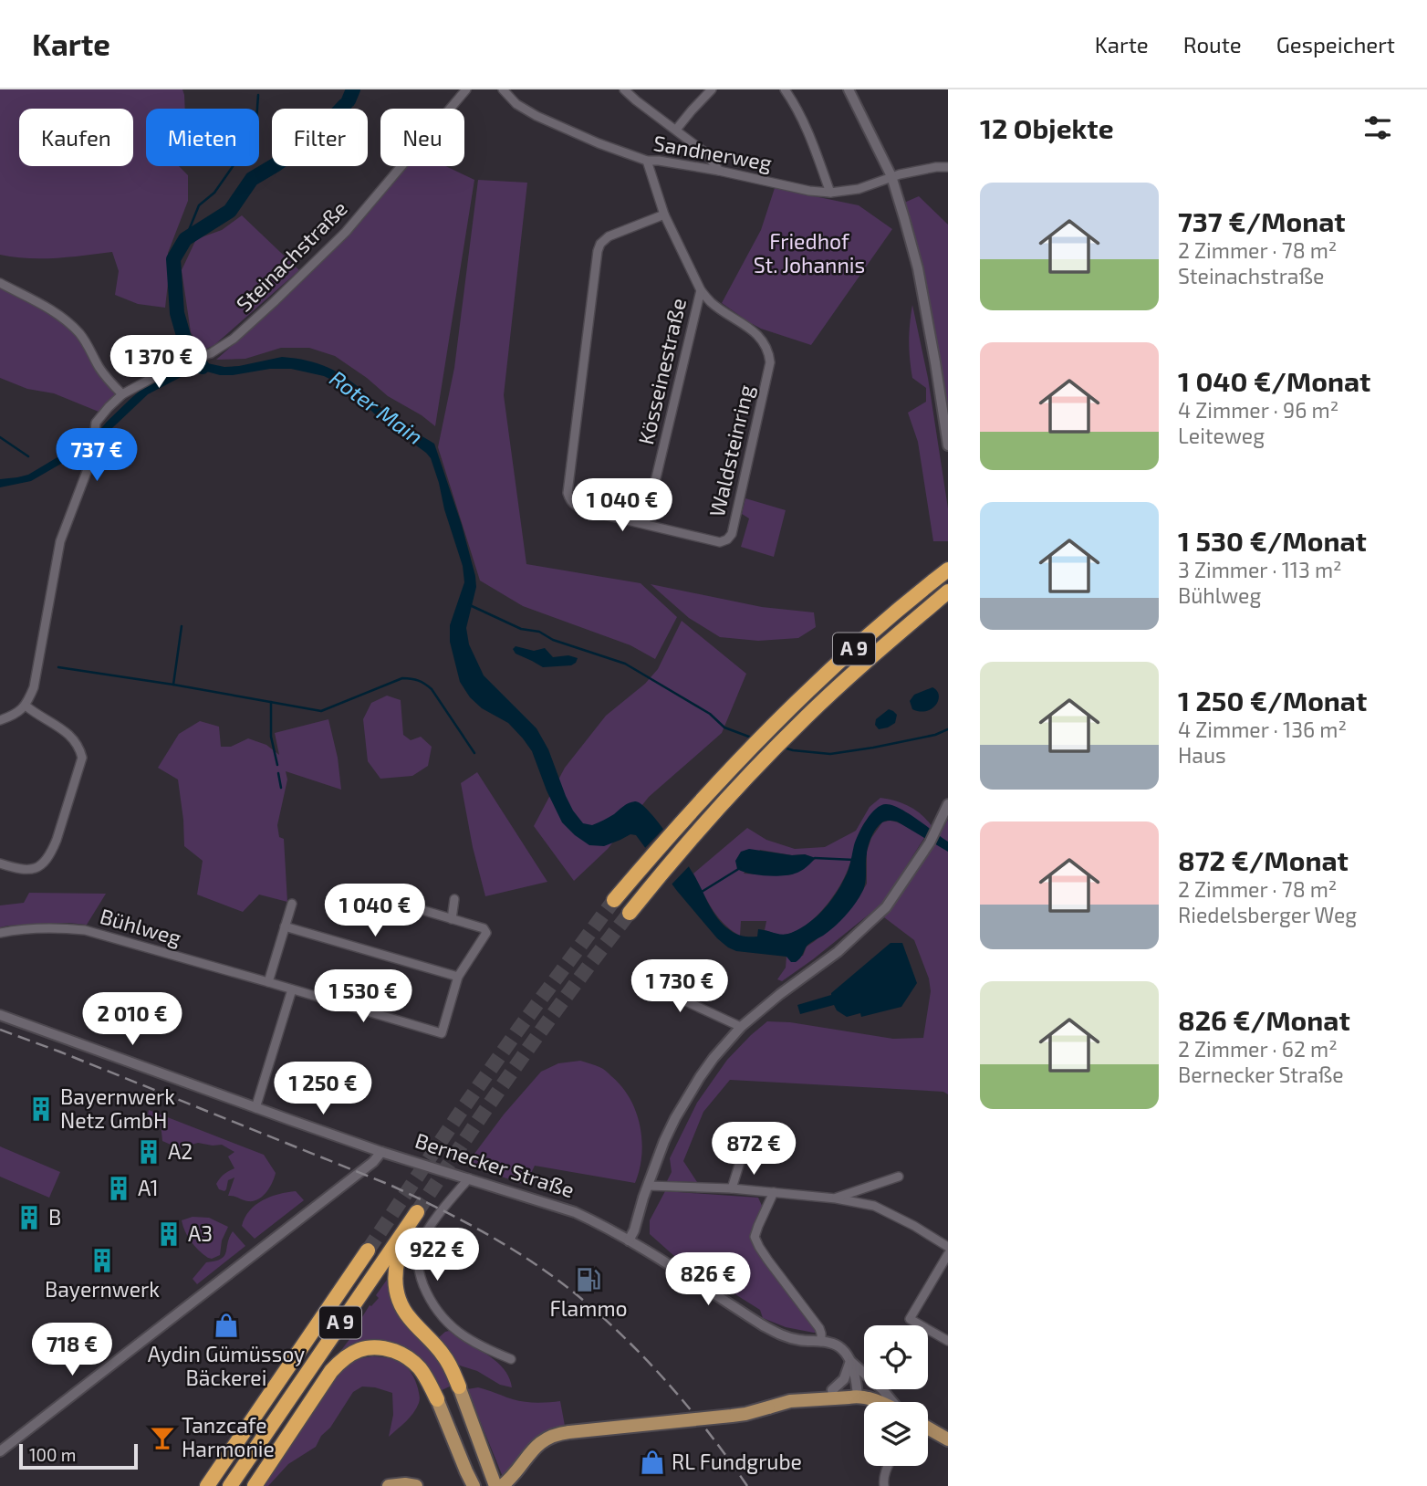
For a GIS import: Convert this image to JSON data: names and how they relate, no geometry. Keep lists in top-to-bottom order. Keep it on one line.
{"streets":{"highway":["A 9"],"street":["Sandnerweg","Steinachstraße","Kösseinestraße","Waldsteinring","Bühlweg","Bernecker Straße"]},"crossings":[["Sandnerweg","Kösseinestraße"],["Kösseinestraße","Waldsteinring"]],"water":["Roter Main"],"parks":["Friedhof St. Johannis"],"places":{"building":["Bayernwerk Netz GmbH","A2","A1","B","A3","Bayernwerk"],"fuel station":["Flammo"],"shop":["Aydin Gümüssoy Bäckerei","RL Fundgrube"],"bar":["Tanzcafe Harmonie"]},"scale_bar":"100 m","page":{"header":"Karte","nav":["Karte","Route","Gespeichert"],"heading":"12 Objekte","chip":["Kaufen","Mieten","Filter","Neu"],"list":[{"name":"737 €/Monat","note":"2 Zimmer · 78 m² · Steinachstraße"},{"name":"1 040 €/Monat","note":"4 Zimmer · 96 m² · Leiteweg"},{"name":"1 530 €/Monat","note":"3 Zimmer · 113 m² · Bühlweg"},{"name":"1 250 €/Monat","note":"4 Zimmer · 136 m² · Haus"},{"name":"872 €/Monat","note":"2 Zimmer · 78 m² · Riedelsberger Weg"},{"name":"826 €/Monat","note":"2 Zimmer · 62 m² · Bernecker Straße"}],"price":["1 370 €","737 €","1 040 €","1 040 €","1 730 €","1 530 €","2 010 €","1 250 €","872 €","922 €","826 €","718 €"],"scale":"100 m"}}
